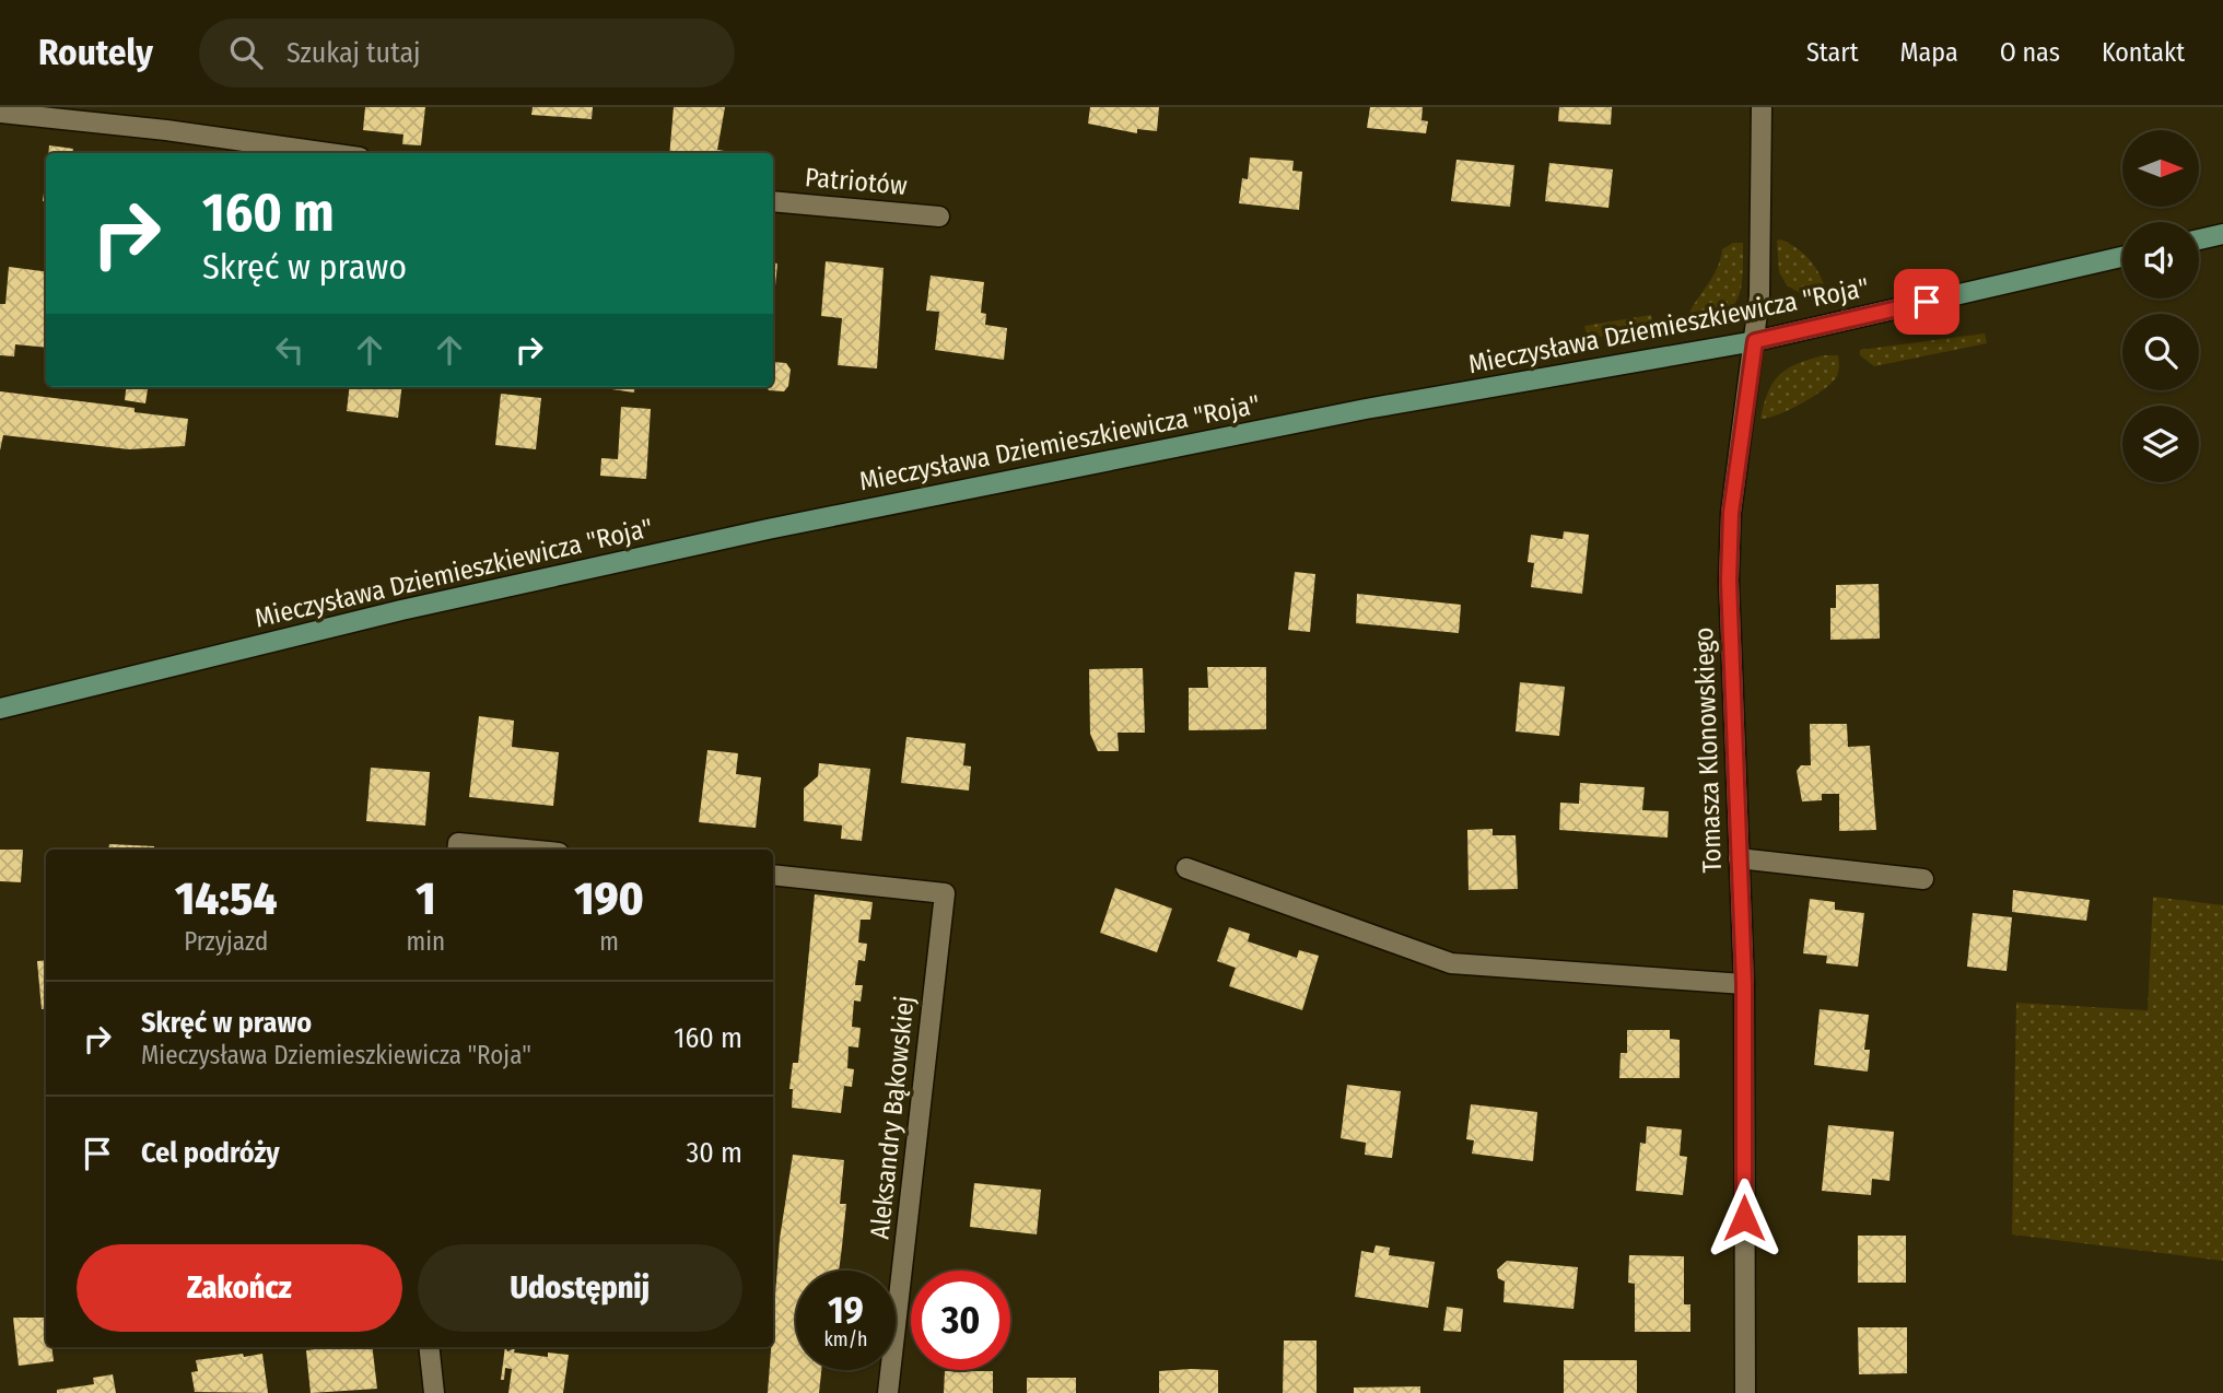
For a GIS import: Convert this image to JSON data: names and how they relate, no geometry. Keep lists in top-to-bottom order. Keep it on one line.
{"streets":{"main road":["Mieczysława Dziemieszkiewicza \"Roja\""],"street":["Patriotów","Tomasza Klonowskiego","Aleksandry Bąkowskiej"]},"crossings":[["Mieczysława Dziemieszkiewicza \"Roja\"","Tomasza Klonowskiego"]],"north":"right","page":{"header":"Routely","search":"Szukaj tutaj","nav":["Start","Mapa","O nas","Kontakt"],"turn":["160 m","Skręć w prawo"],"eta":["14:54","Przyjazd","1","min","190","m"],"list":[{"name":"Skręć w prawo","note":"Mieczysława Dziemieszkiewicza \"Roja\"","value":"160 m"},{"name":"Cel podróży","value":"30 m"}],"buttons":["Zakończ","Udostępnij"],"speed":"19 km/h","limit":"30"}}
